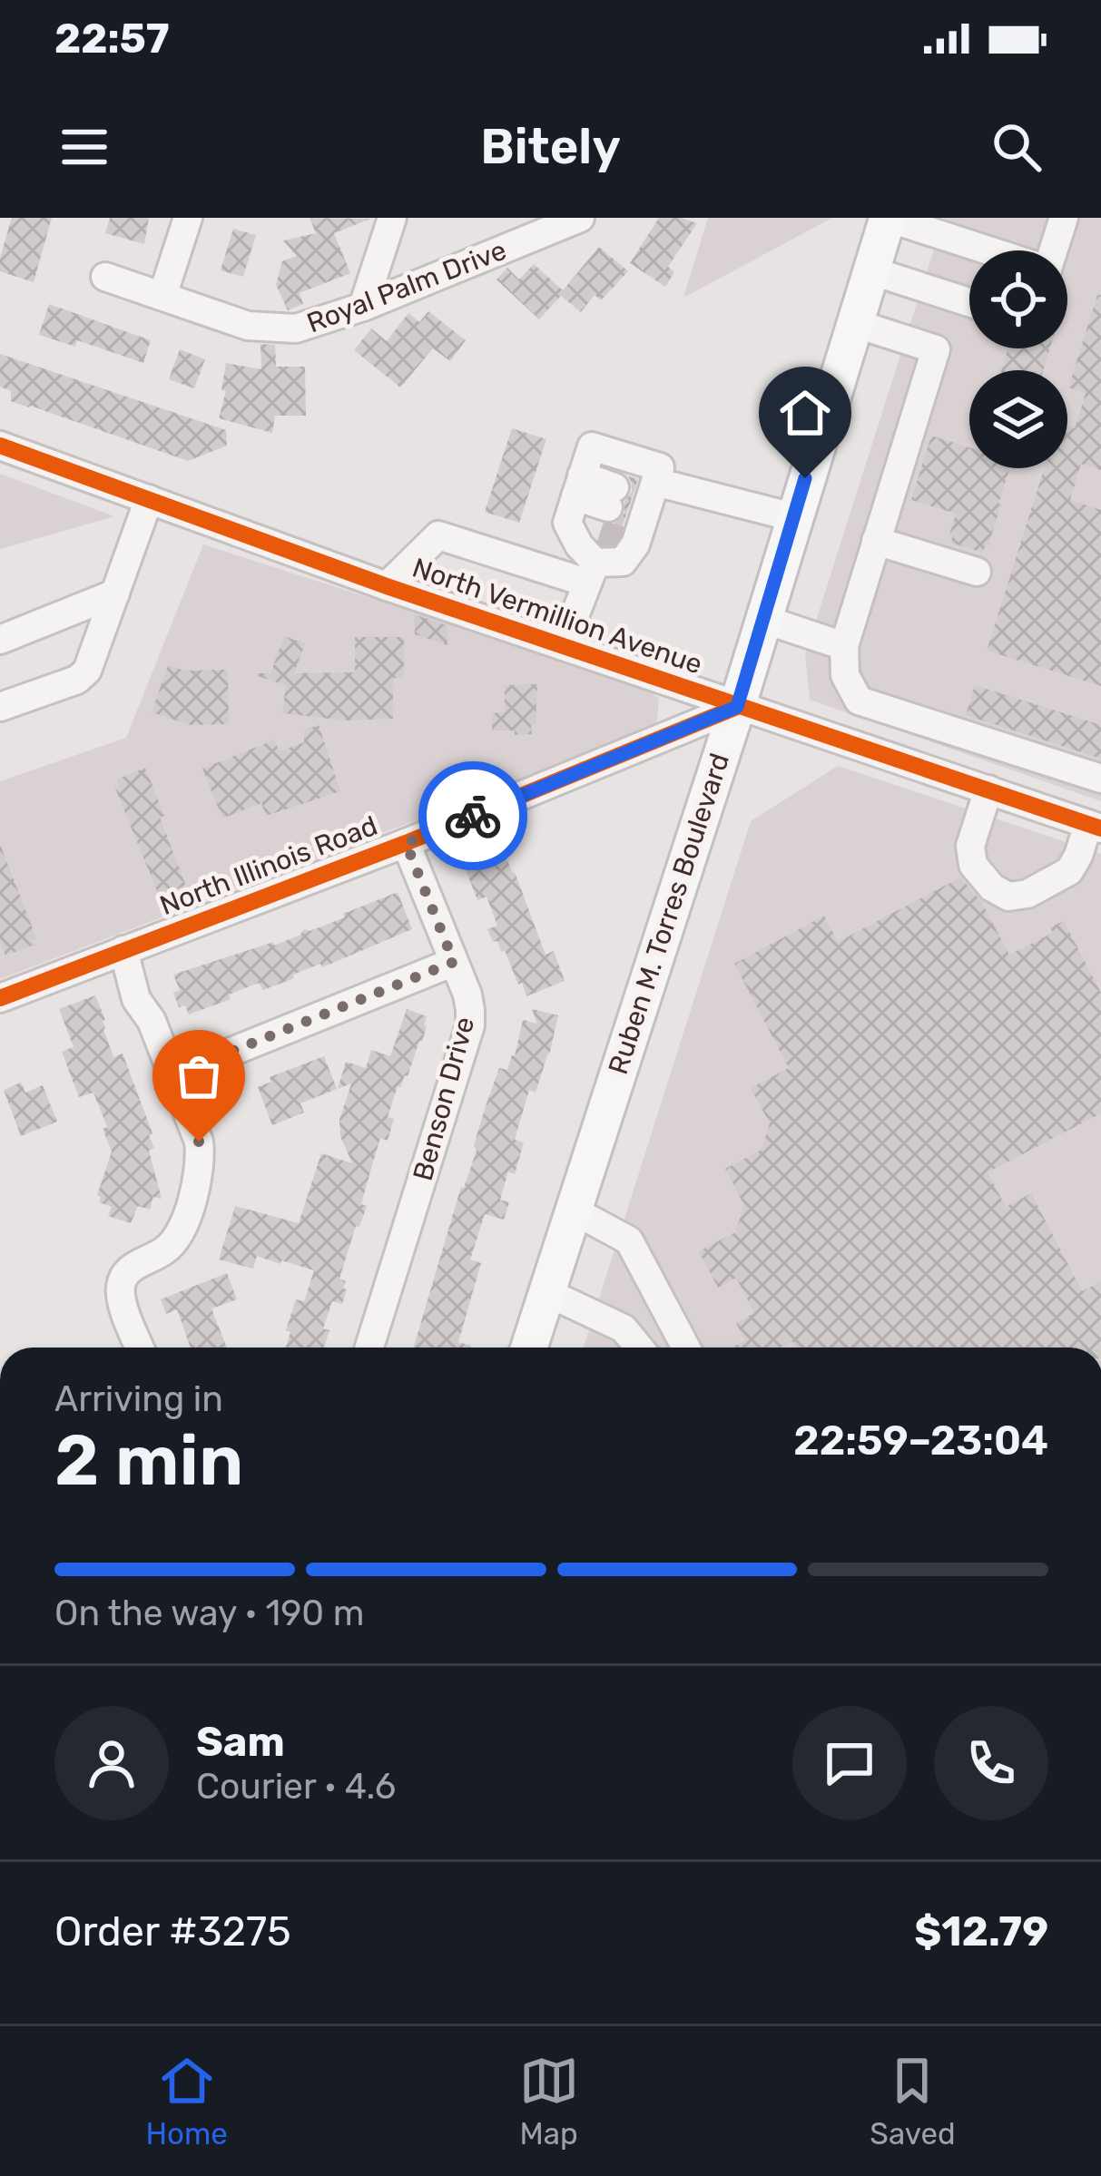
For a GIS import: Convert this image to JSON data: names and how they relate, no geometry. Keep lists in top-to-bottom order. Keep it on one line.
{"streets":{"main road":["Ruben M. Torres Boulevard"],"street":["Royal Palm Drive","North Vermillion Avenue","North Illinois Road","Benson Drive"]},"crossings":[["North Vermillion Avenue","North Illinois Road"],["North Vermillion Avenue","Ruben M. Torres Boulevard"],["North Illinois Road","Ruben M. Torres Boulevard"],["North Illinois Road","Benson Drive"]],"page":{"status":"22:57","header":"Bitely","heading":["2 min","Arriving in","22:59–23:04"],"panel":["Sam","Courier · 4.6","Order #3275","$12.79"],"bar":"On the way · 190 m","tabs":["Home","Map","Saved"]}}
